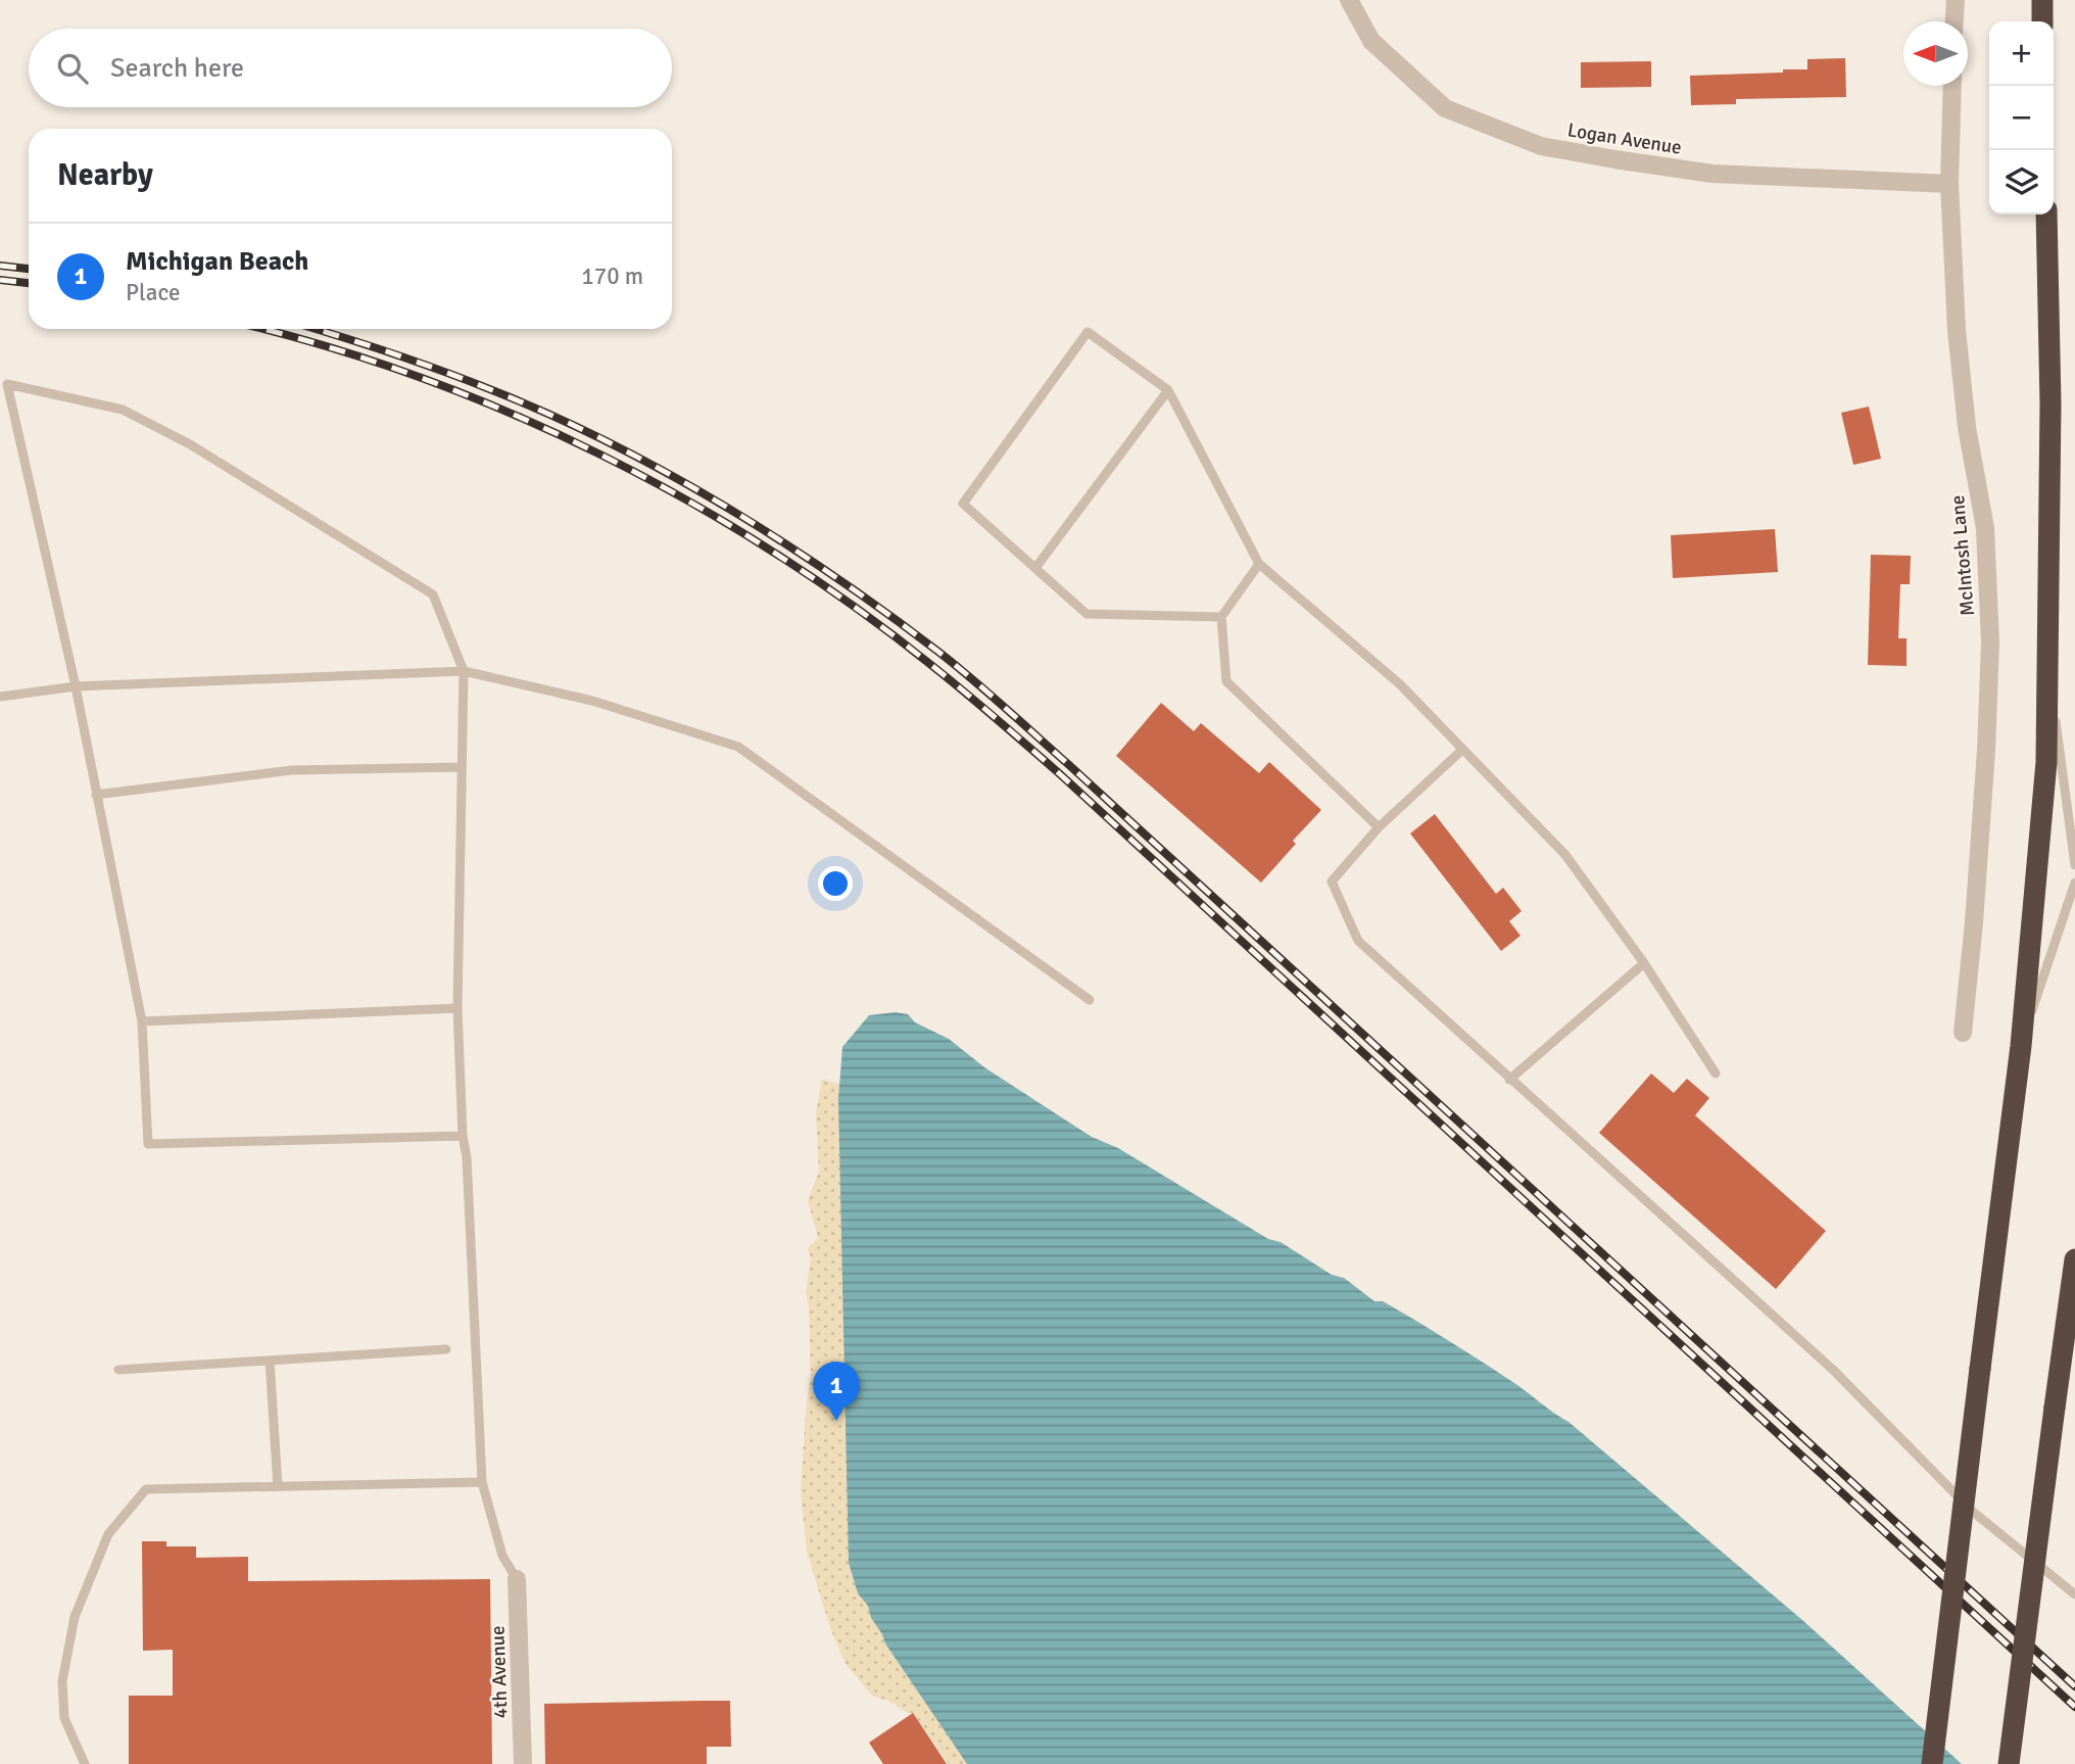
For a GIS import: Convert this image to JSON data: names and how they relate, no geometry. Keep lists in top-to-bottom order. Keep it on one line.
{"streets":{"street":["Logan Avenue","McIntosh Lane","4th Avenue"]},"crossings":[["Logan Avenue","McIntosh Lane"]],"north":"left","page":{"map_buttons":["+","−"],"search":"Search here","heading":"Nearby","list":[{"mark":"1","name":"Michigan Beach","note":"Place","value":"170 m"}],"pins":"1"}}
